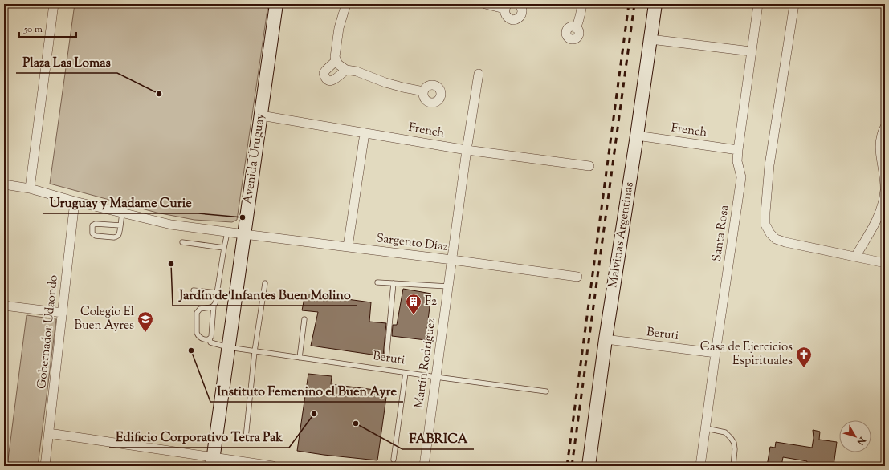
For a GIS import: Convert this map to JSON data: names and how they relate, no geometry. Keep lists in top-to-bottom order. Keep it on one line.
{"streets":{"street":["French","Avenida Uruguay","Santa Rosa","Malvinas Argentinas","Sargento Díaz","Gobernador Udaondo","Beruti","Martín Rodríguez"]},"crossings":[["French","Avenida Uruguay"],["French","Santa Rosa"],["French","Malvinas Argentinas"],["French","Martín Rodríguez"],["Avenida Uruguay","Sargento Díaz"],["Avenida Uruguay","Beruti"],["Santa Rosa","Beruti"],["Malvinas Argentinas","Beruti"],["Sargento Díaz","Gobernador Udaondo"],["Sargento Díaz","Martín Rodríguez"],["Beruti","Martín Rodríguez"]],"places":{"other":["Plaza Las Lomas","Uruguay y Madame Curie","Jardín de Infantes Buen Molino","Instituto Femenino el Buen Ayre","Edificio Corporativo Tetra Pak","FABRICA"],"building":["F2"],"school or university":["Colegio El Buen Ayres"],"church":["Casa de Ejercicios Espirituales"]},"scale_bar":"50 m","north":"bottom right"}
